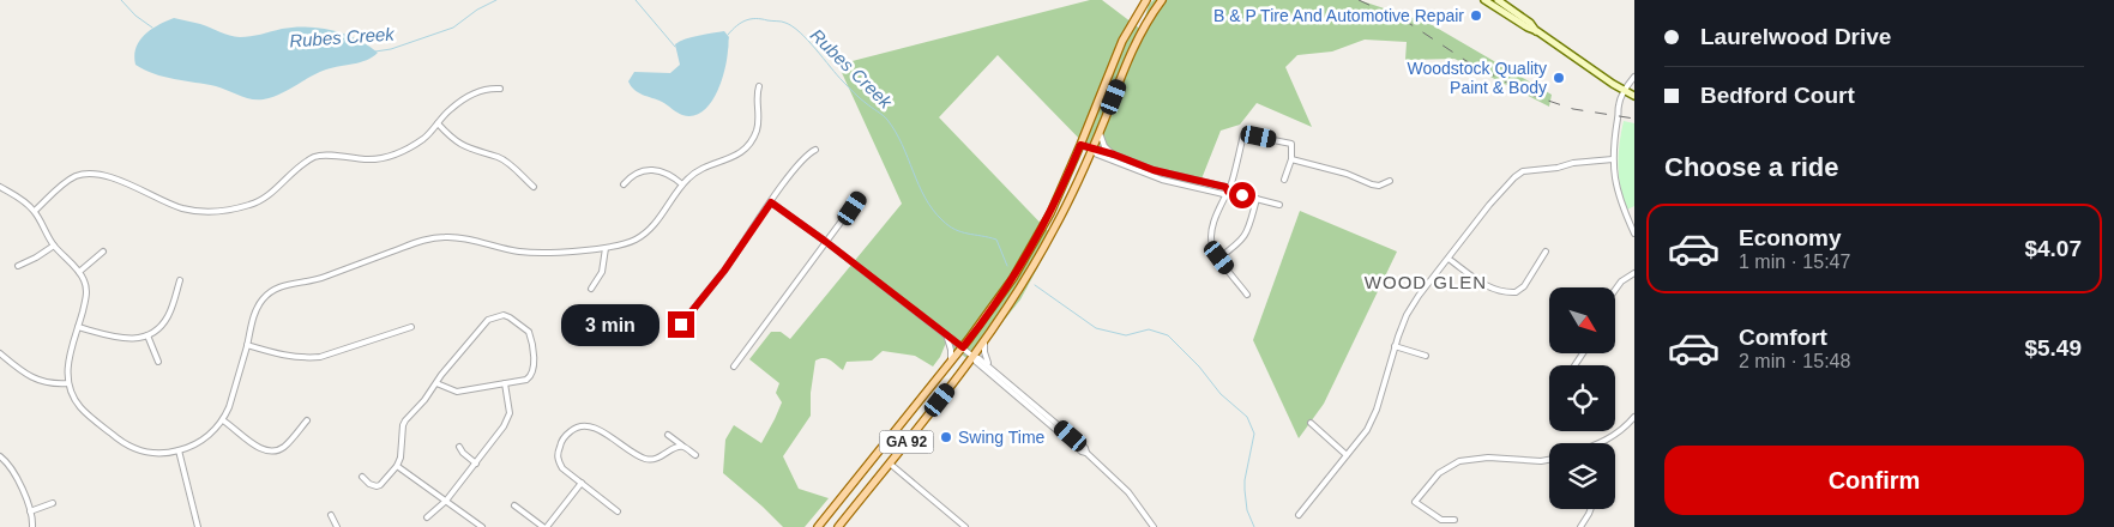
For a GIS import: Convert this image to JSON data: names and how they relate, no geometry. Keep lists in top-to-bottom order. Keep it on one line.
{"streets":{"main road":["GA 92"]},"districts":["WOOD GLEN"],"water":["Rubes Creek"],"places":["B & P Tire And Automotive Repair","Woodstock Quality Paint & Body","Swing Time"],"north":"bottom right","page":{"banner":["Laurelwood Drive","Bedford Court"],"heading":"Choose a ride","list":[{"name":"Economy","note":"1 min · 15:47","value":"$4.07"},{"name":"Comfort","note":"2 min · 15:48","value":"$5.49"}],"bubble":"3 min","buttons":"Confirm"}}
